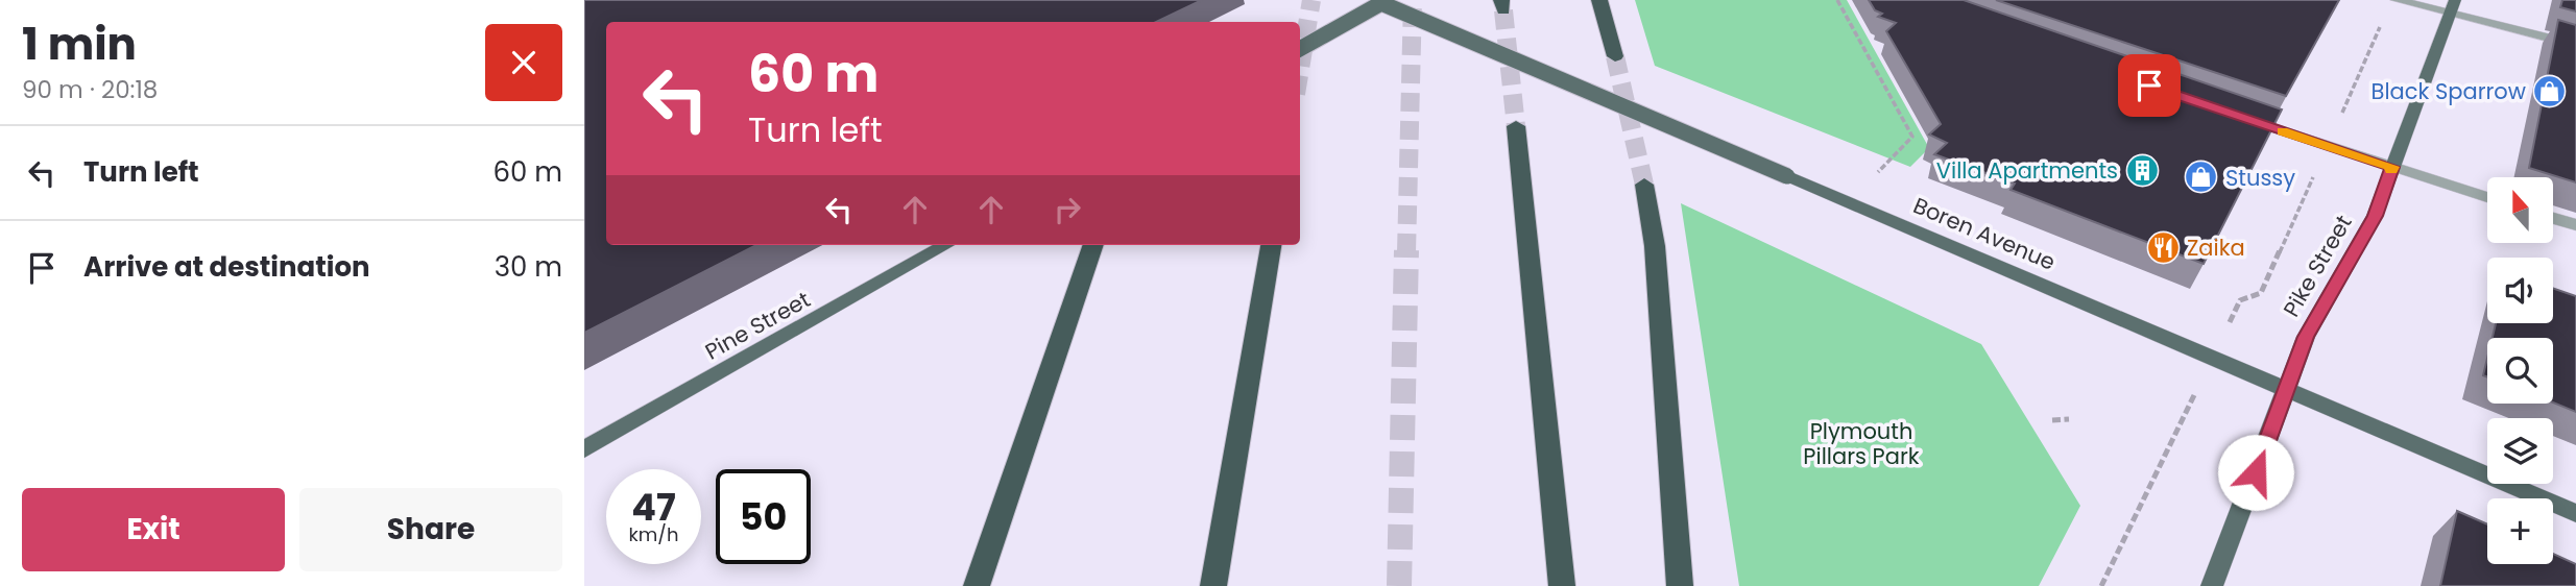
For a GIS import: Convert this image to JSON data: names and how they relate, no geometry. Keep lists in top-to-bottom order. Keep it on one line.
{"streets":{"main road":["Boren Avenue","Pike Street","Pine Street"]},"crossings":[["Boren Avenue","Pike Street"]],"parks":["Plymouth Pillars Park"],"places":{"shop":["Black Sparrow","Stussy"],"building":["Villa Apartments"],"restaurant":["Zaika"]},"north":"top","page":{"heading":["1 min","90 m · 20:18"],"turn":["60 m","Turn left"],"list":[{"name":"Turn left","value":"60 m"},{"name":"Arrive at destination","value":"30 m"}],"map_buttons":"+","speed":"47 km/h","limit":"50","buttons":["Exit","Share"]}}
